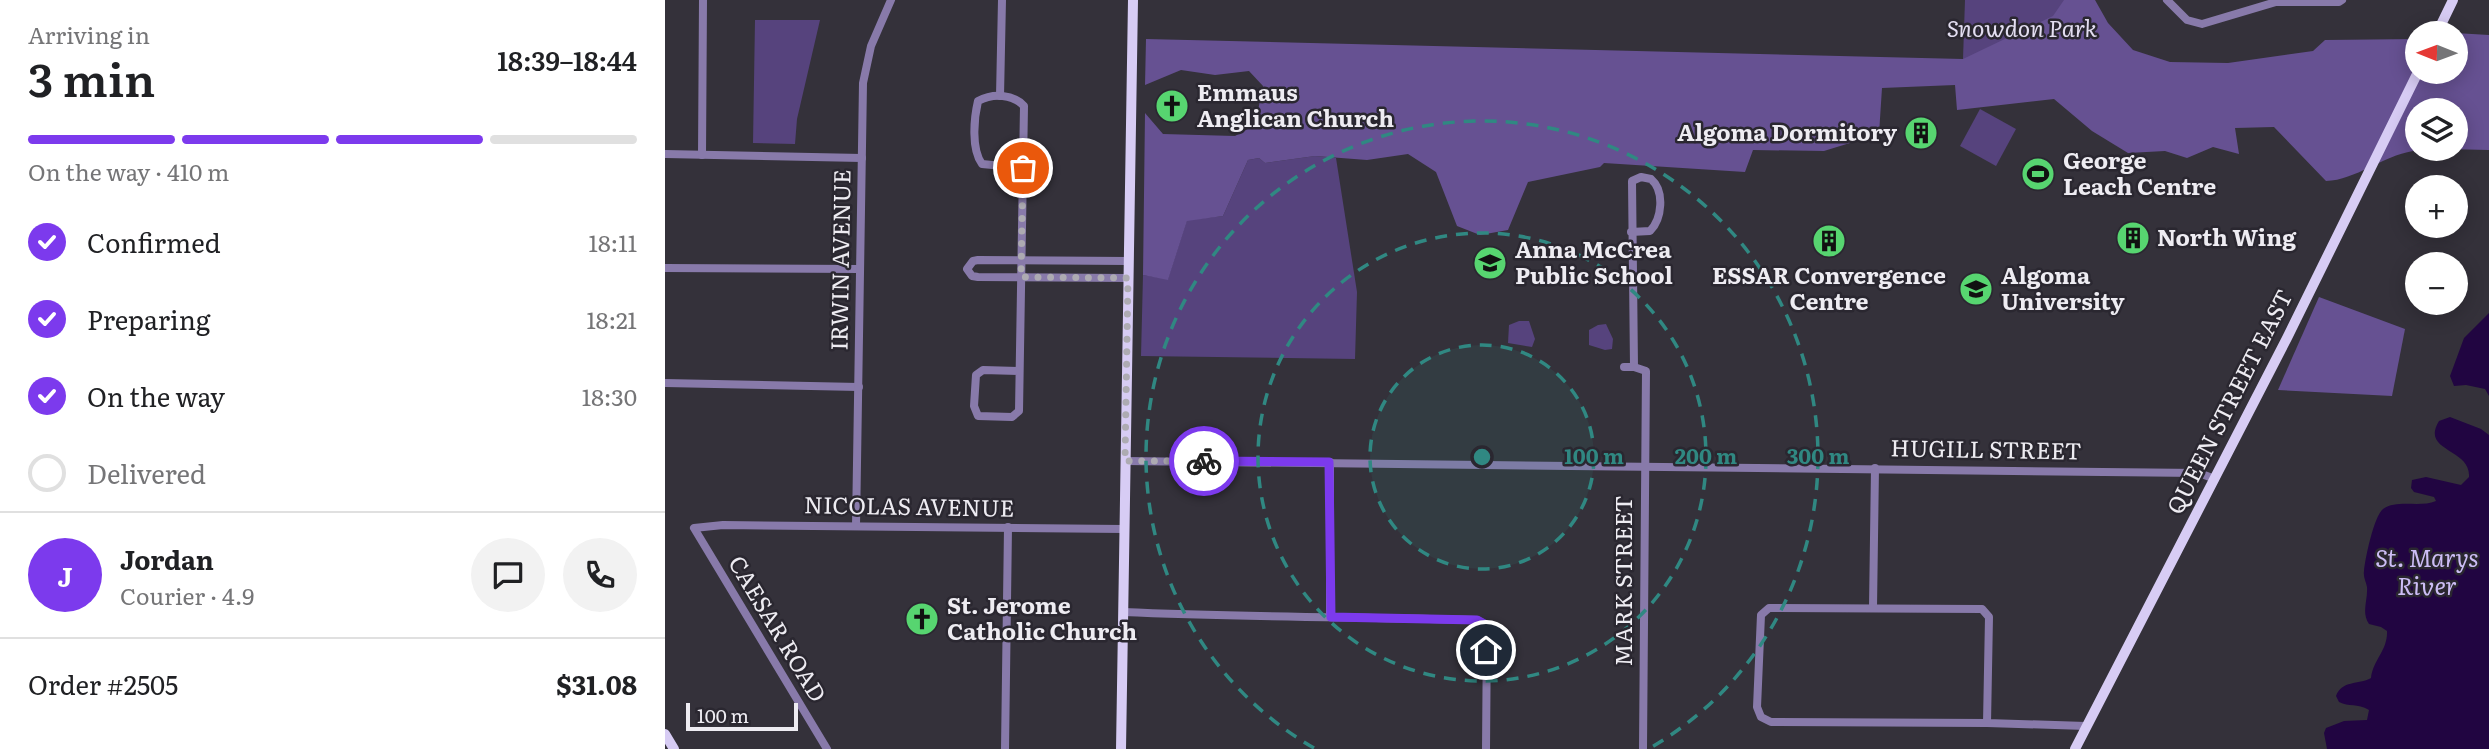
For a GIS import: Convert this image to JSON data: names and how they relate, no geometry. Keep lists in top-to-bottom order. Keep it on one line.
{"streets":{"main road":["QUEEN STREET EAST"],"street":["IRWIN AVENUE","HUGILL STREET","NICOLAS AVENUE","MARK STREET","CAESAR ROAD"]},"crossings":[["IRWIN AVENUE","NICOLAS AVENUE"],["QUEEN STREET EAST","HUGILL STREET"],["HUGILL STREET","MARK STREET"],["NICOLAS AVENUE","CAESAR ROAD"]],"water":["St. Marys River"],"parks":["Snowdon Park"],"places":{"church":["Emmaus Anglican Church","St. Jerome Catholic Church"],"building":["Algoma Dormitory","North Wing","ESSAR Convergence Centre"],"sports":["George Leach Centre"],"school or university":["Anna McCrea Public School","Algoma University"]},"scale_bar":"100 m","north":"left","page":{"heading":["3 min","Arriving in","18:39–18:44"],"panel":["Jordan","Courier · 4.9","Order #2505","$31.08"],"map_buttons":["+","−"],"bar":"On the way · 410 m","list":[["Confirmed","18:11"],["Preparing","18:21"],["On the way","18:30"],"Delivered"],"round":"J","scale":"100 m"},"rings":["100 m","200 m","300 m"]}
